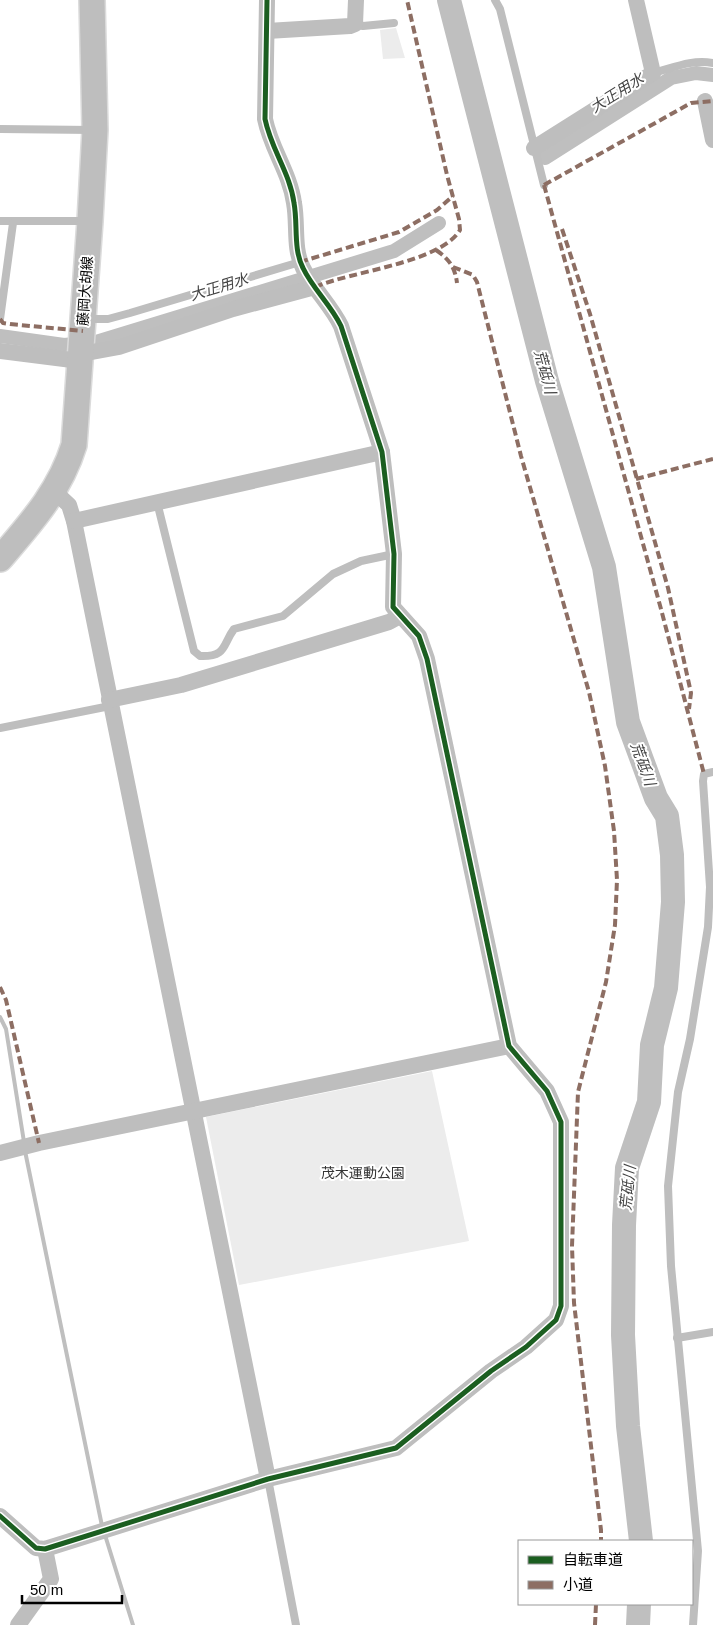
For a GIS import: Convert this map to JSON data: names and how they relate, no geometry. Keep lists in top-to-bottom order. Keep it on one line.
{"streets":{"main road":["藤岡大胡線"]},"water":["大正用水","荒砥川"],"parks":["茂木運動公園"],"legend":["自転車道","小道"],"scale_bar":"50 m"}
